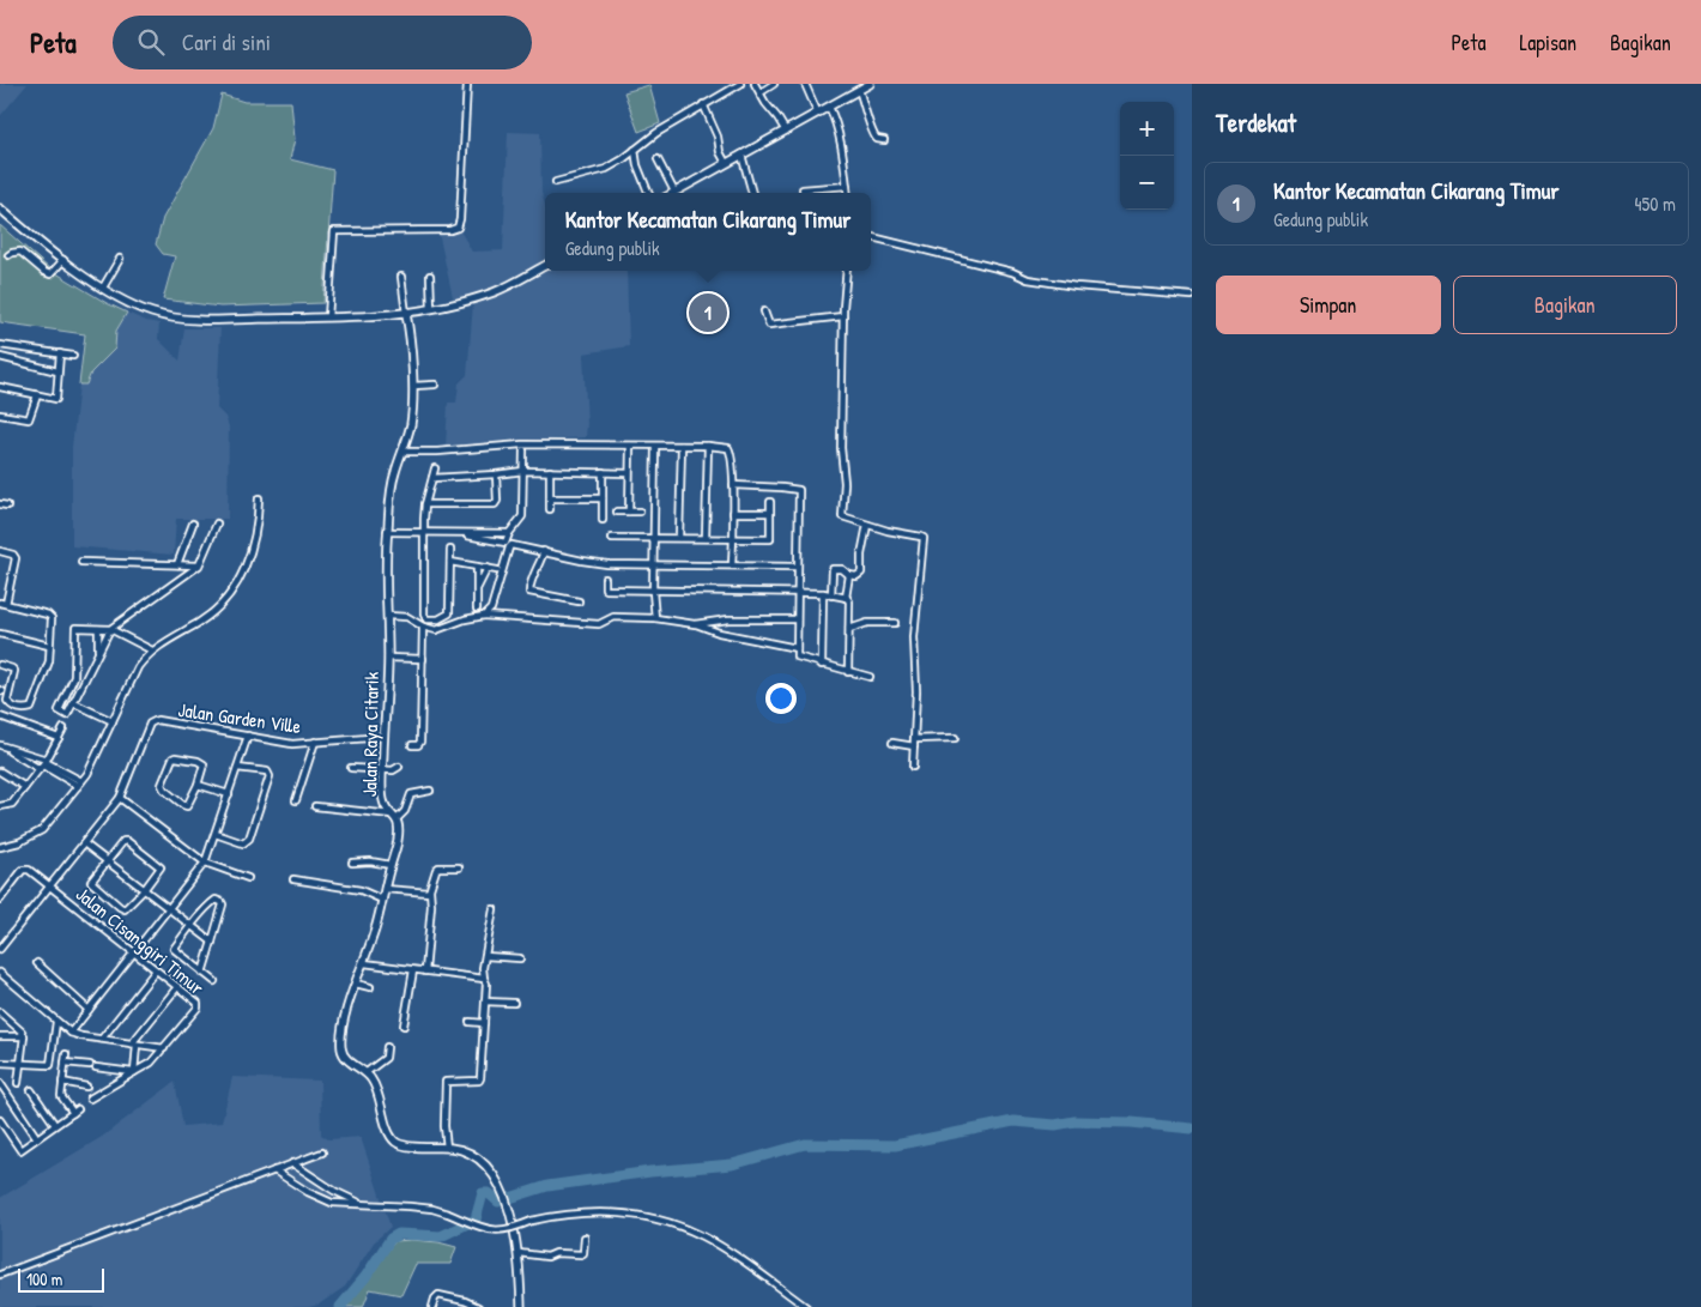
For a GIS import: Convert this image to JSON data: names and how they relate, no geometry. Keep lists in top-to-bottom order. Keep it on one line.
{"streets":{"street":["Jalan Garden Ville","Jalan Raya Citarik","Jalan Cisanggiri Timur"]},"crossings":[["Jalan Garden Ville","Jalan Raya Citarik"],["Jalan Garden Ville","Jalan Cisanggiri Timur"]],"scale_bar":"100 m","page":{"header":"Peta","search":"Cari di sini","nav":["Peta","Lapisan","Bagikan"],"heading":"Terdekat","map_buttons":["+","−"],"list":[{"mark":"1","name":"Kantor Kecamatan Cikarang Timur","note":"Gedung publik","value":"450 m"}],"popup":["Kantor Kecamatan Cikarang Timur","Gedung publik"],"buttons":["Simpan","Bagikan"],"pins":"1","scale":"100 m"}}
